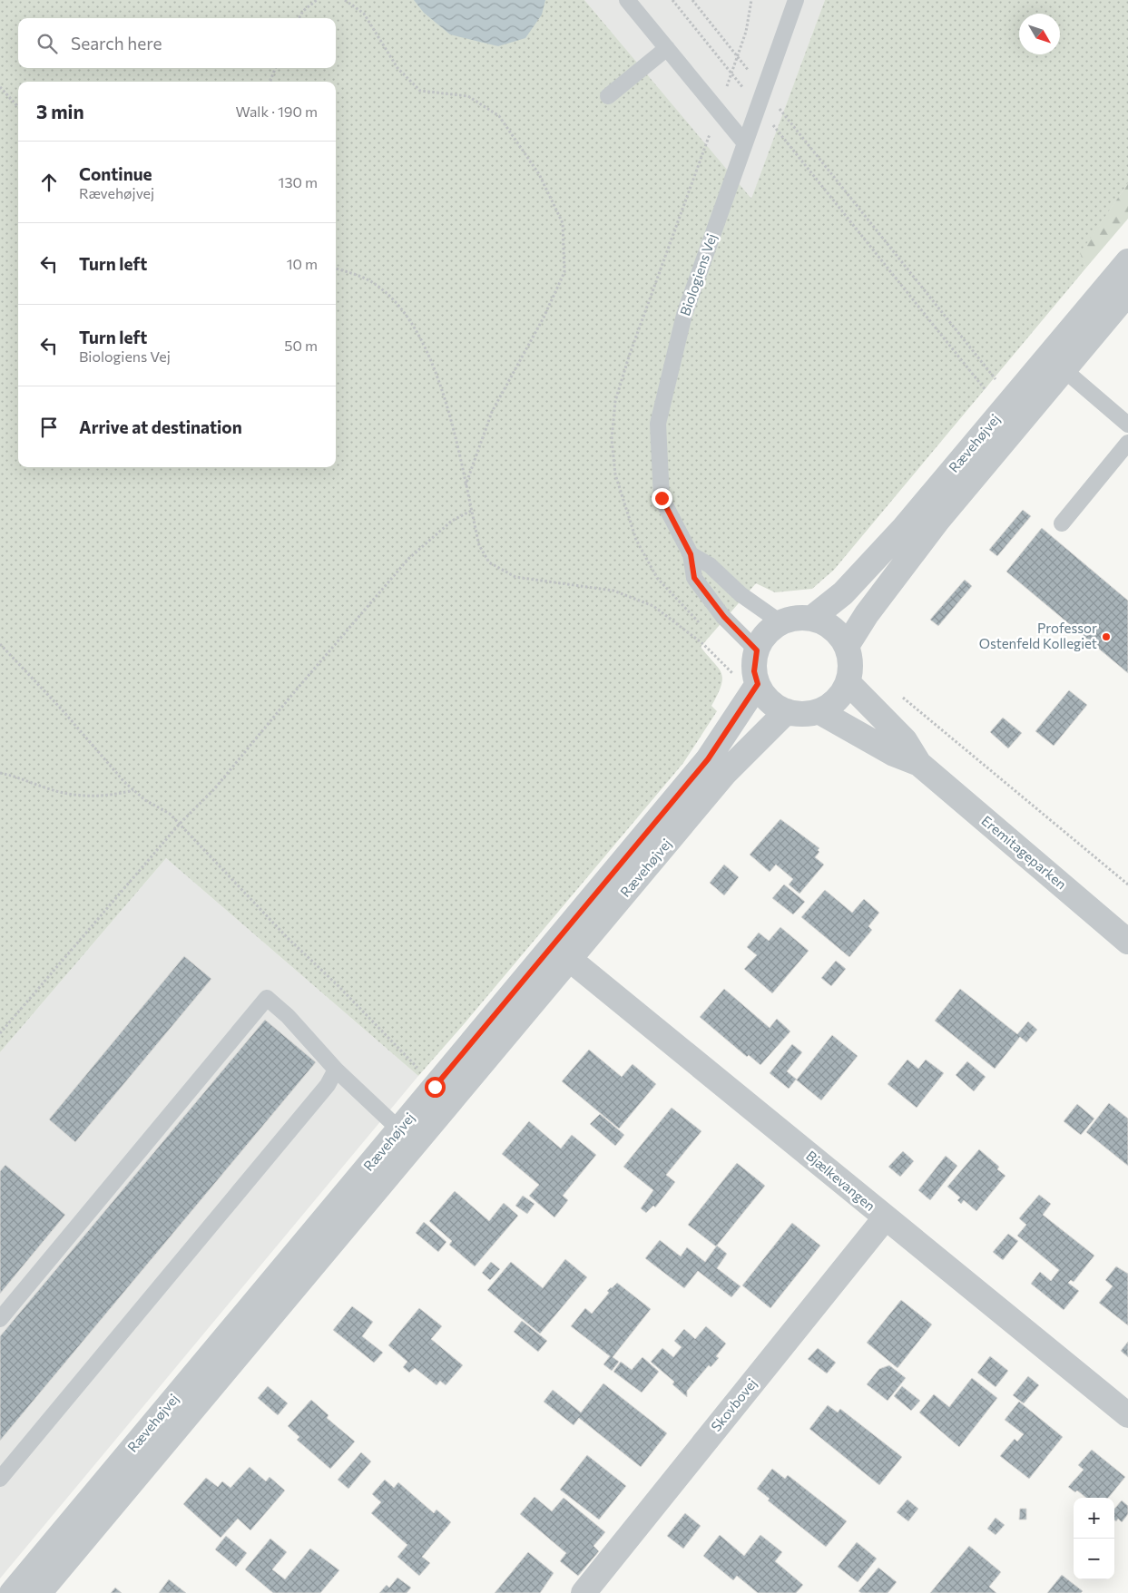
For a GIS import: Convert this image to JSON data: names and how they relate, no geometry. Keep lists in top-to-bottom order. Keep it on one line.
{"streets":{"street":["Rævehøjvej","Eremitageparken","Bjælkevangen","Skovbovej"],"lane":["Biologiens Vej"]},"crossings":[["Biologiens Vej","Rævehøjvej"],["Biologiens Vej","Eremitageparken"],["Rævehøjvej","Eremitageparken"],["Rævehøjvej","Bjælkevangen"],["Bjælkevangen","Skovbovej"]],"places":["Professor Ostenfeld Kollegiet"],"north":"bottom right","page":{"search":"Search here","heading":["3 min","Walk · 190 m"],"list":[["Continue","Rævehøjvej","130 m"],["Turn left","10 m"],["Turn left","Biologiens Vej","50 m"],"Arrive at destination"],"map_buttons":["+","−"]}}
